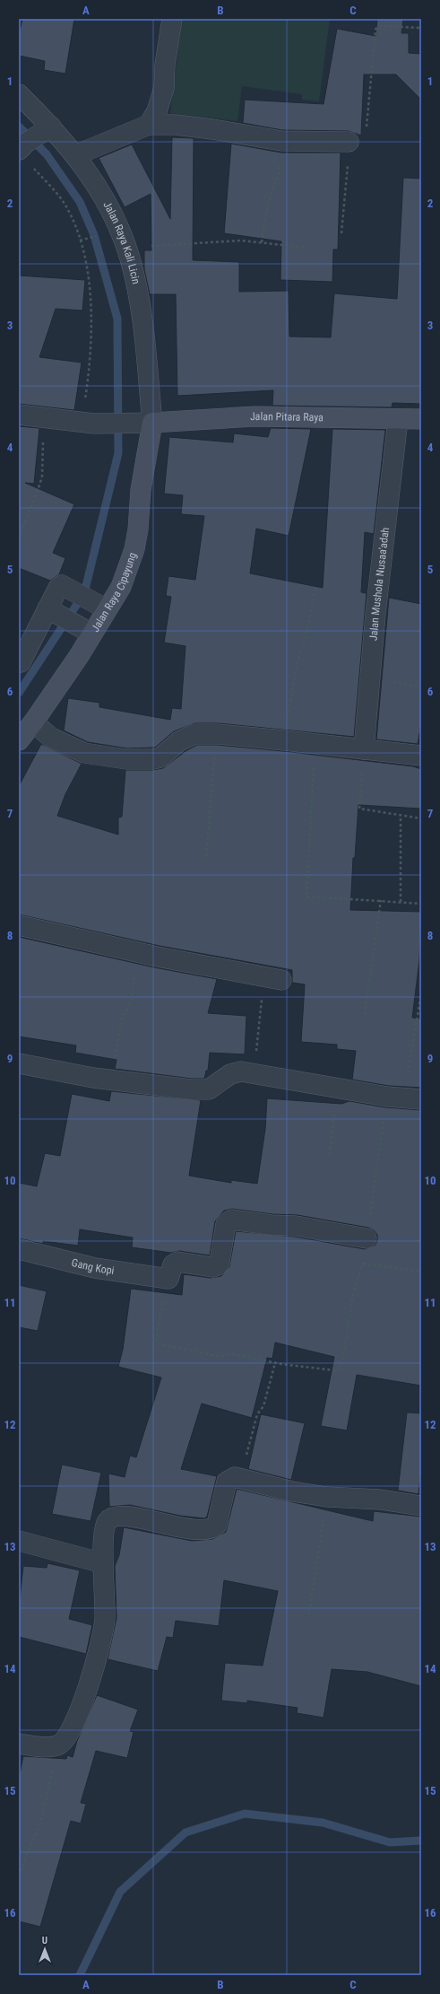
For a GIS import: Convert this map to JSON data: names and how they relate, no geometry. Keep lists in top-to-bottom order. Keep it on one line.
{"streets":{"main road":["Jalan Pitara Raya","Jalan Raya Cipayung"],"street":["Jalan Raya Kali Licin","Jalan Mushola Nusaa'adah","Gang Kopi"]},"crossings":[["Jalan Raya Kali Licin","Jalan Pitara Raya"],["Jalan Raya Kali Licin","Jalan Raya Cipayung"],["Jalan Pitara Raya","Jalan Mushola Nusaa'adah"],["Jalan Pitara Raya","Jalan Raya Cipayung"]],"north":"top","grid":{"columns":["A","B","C"],"rows":["1","2","3","4","5","6","7","8","9","10","11","12","13","14","15","16"]}}
